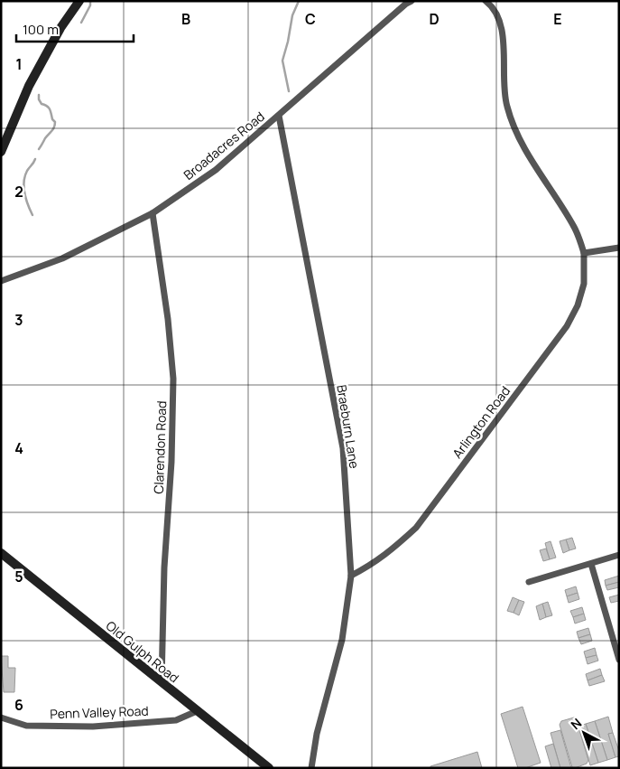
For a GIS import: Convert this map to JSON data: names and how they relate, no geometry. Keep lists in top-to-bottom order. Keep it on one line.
{"streets":{"street":["Broadacres Road","Arlington Road","Braeburn Lane","Clarendon Road","Old Gulph Road","Penn Valley Road"]},"crossings":[["Broadacres Road","Braeburn Lane"],["Broadacres Road","Clarendon Road"],["Arlington Road","Braeburn Lane"],["Clarendon Road","Old Gulph Road"],["Old Gulph Road","Penn Valley Road"]],"scale_bar":"100 m","north":"top left","grid":{"columns":["B","C","D","E"],"rows":["1","2","3","4","5","6"]}}
